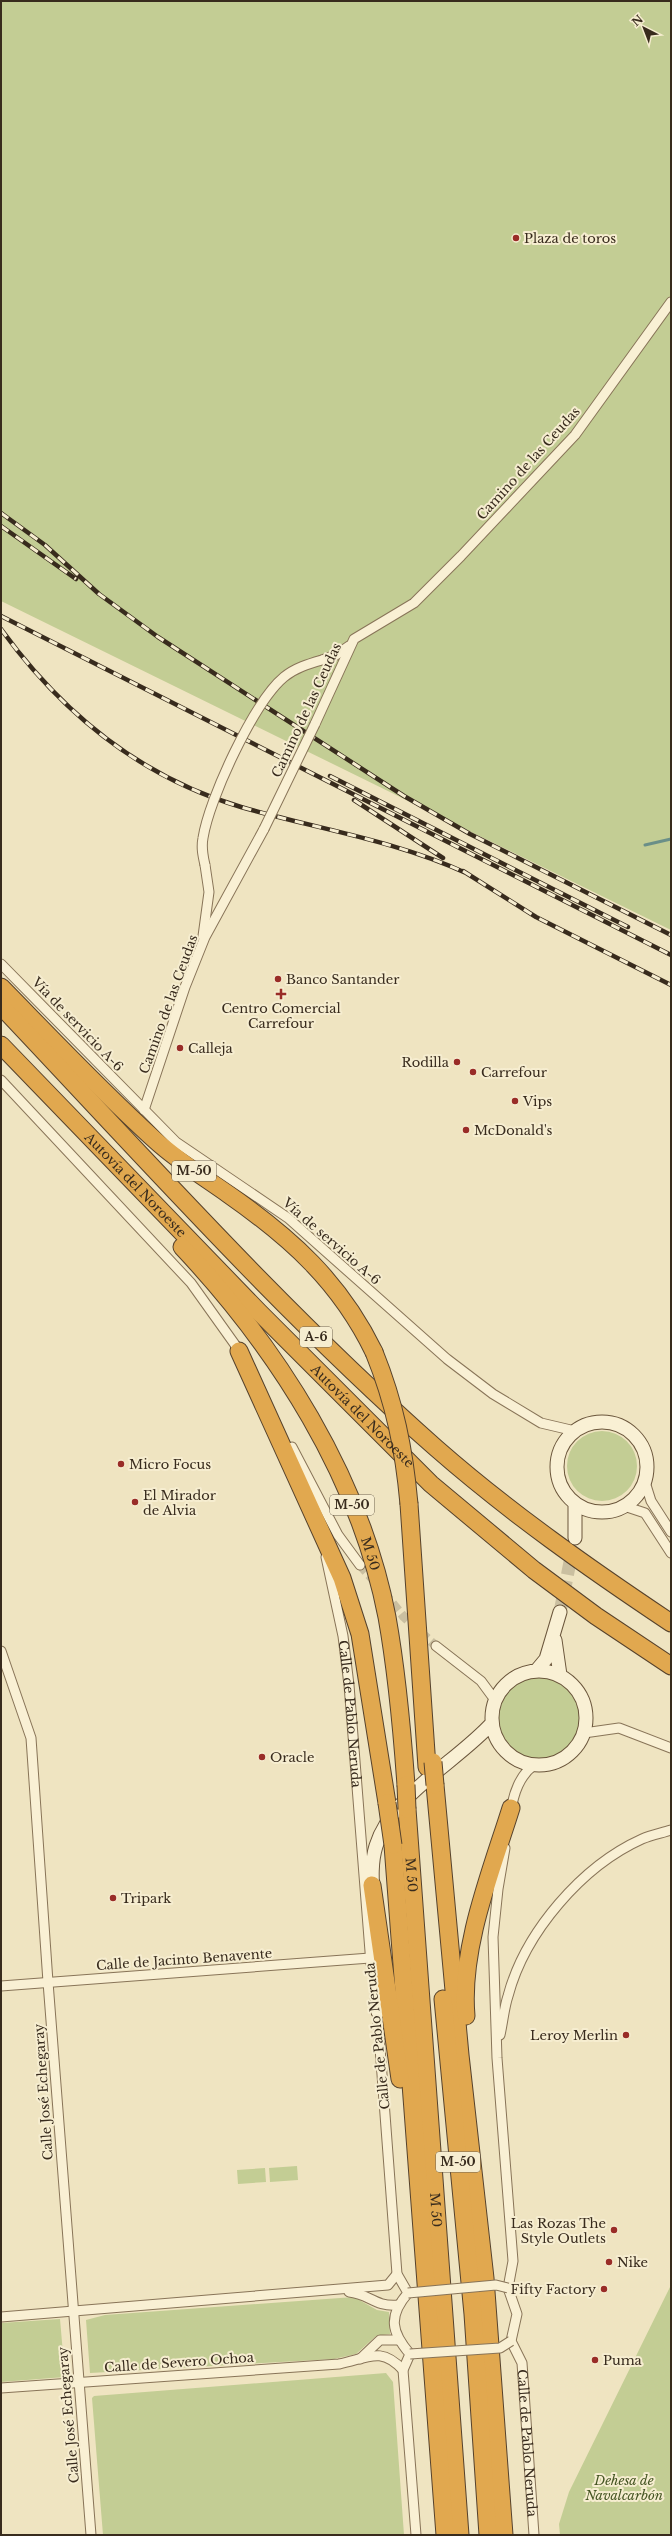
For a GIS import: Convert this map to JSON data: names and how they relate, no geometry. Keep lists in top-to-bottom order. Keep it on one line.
{"streets":{"highway":["M-50","Autovía del Noroeste","A-6","M 50"],"street":["Camino de las Ceudas","Vía de servicio A-6","Calle de Pablo Neruda","Calle de Jacinto Benavente","Calle José Echegaray","Calle de Severo Ochoa"]},"crossings":[["Camino de las Ceudas","Vía de servicio A-6"],["Autovía del Noroeste","M 50"],["Calle de Pablo Neruda","Calle de Jacinto Benavente"],["Calle de Jacinto Benavente","Calle José Echegaray"],["Calle José Echegaray","Calle de Severo Ochoa"]],"parks":["Dehesa de Navalcarbón"],"places":{"other":["Plaza de toros","Banco Santander","Calleja","Rodilla","Carrefour","Vips","McDonald's","Micro Focus","El Mirador de Alvia","Oracle","Tripark","Leroy Merlin","Las Rozas The Style Outlets","Nike","Fifty Factory","Puma"],"health":["Centro Comercial Carrefour"]},"north":"top left"}
